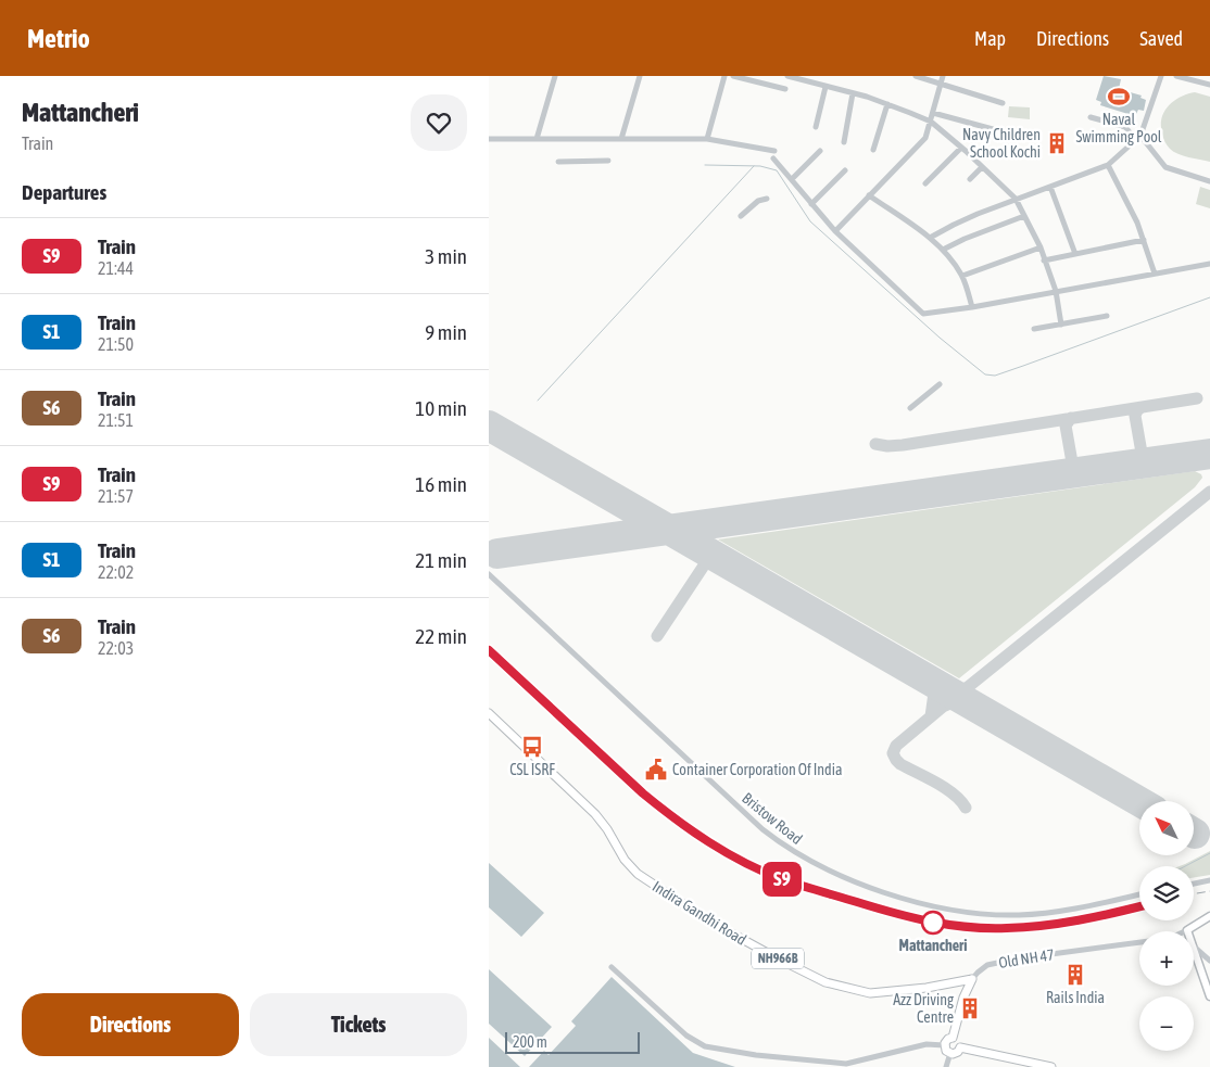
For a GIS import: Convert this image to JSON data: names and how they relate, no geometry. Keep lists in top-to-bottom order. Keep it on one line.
{"streets":{"highway":["Indira Gandhi Road","NH966B","Old NH 47"],"street":["Bristow Road"]},"crossings":[["Indira Gandhi Road","Old NH 47"]],"places":{"sports":["Naval Swimming Pool"],"building":["Navy Children School Kochi","Rails India","Azz Driving Centre"],"bus stop":["CSL ISRF"],"public building":["Container Corporation Of India"],"other":["Mattancheri"]},"scale_bar":"200 m","north":"top left","page":{"header":"Metrio","nav":["Map","Directions","Saved"],"heading":[["Mattancheri","Train"],"Departures"],"on_map":"S9","list":[{"mark":"S9","name":"Train","note":"21:44","value":"3 min"},{"mark":"S1","name":"Train","note":"21:50","value":"9 min"},{"mark":"S6","name":"Train","note":"21:51","value":"10 min"},{"mark":"S9","name":"Train","note":"21:57","value":"16 min"},{"mark":"S1","name":"Train","note":"22:02","value":"21 min"},{"mark":"S6","name":"Train","note":"22:03","value":"22 min"}],"map_buttons":["+","−"],"buttons":["Directions","Tickets"],"scale":"200 m"}}
